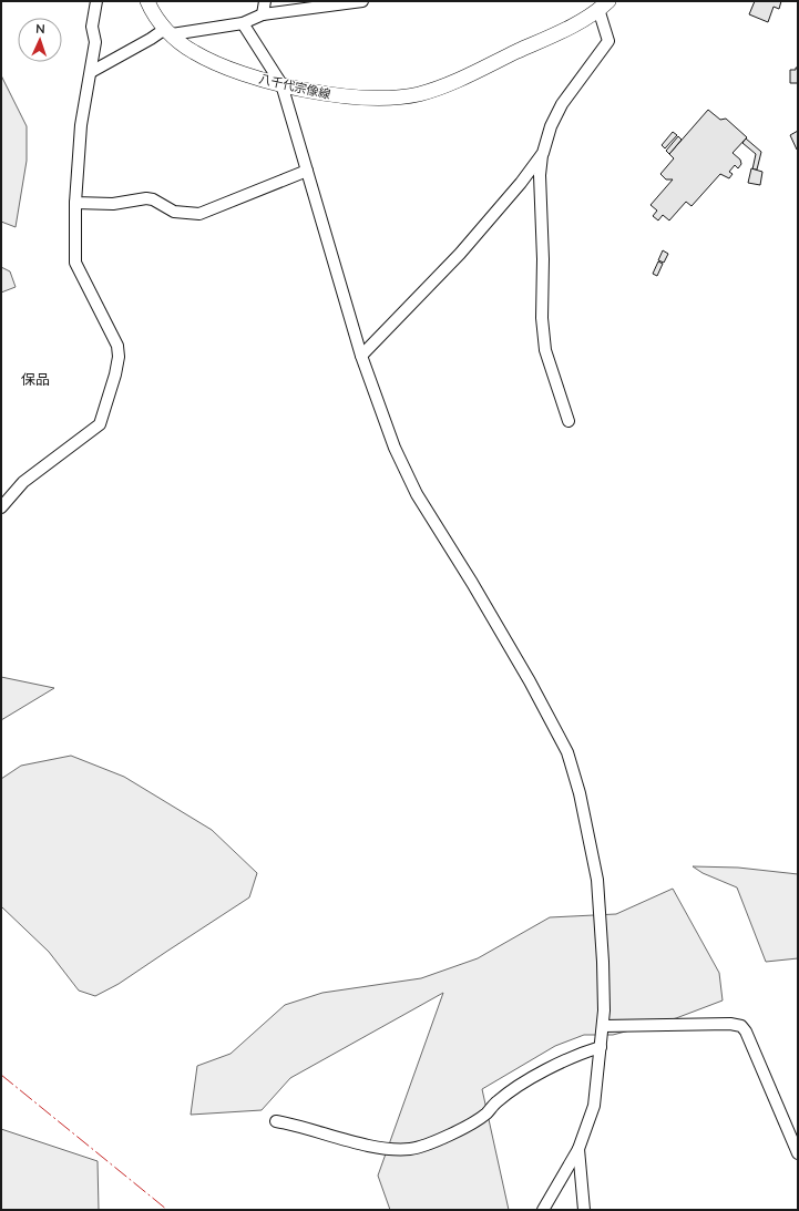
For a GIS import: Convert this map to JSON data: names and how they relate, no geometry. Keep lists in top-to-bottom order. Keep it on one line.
{"streets":{"main road":["八千代宗像線"]},"districts":["保品"],"north":"top"}
